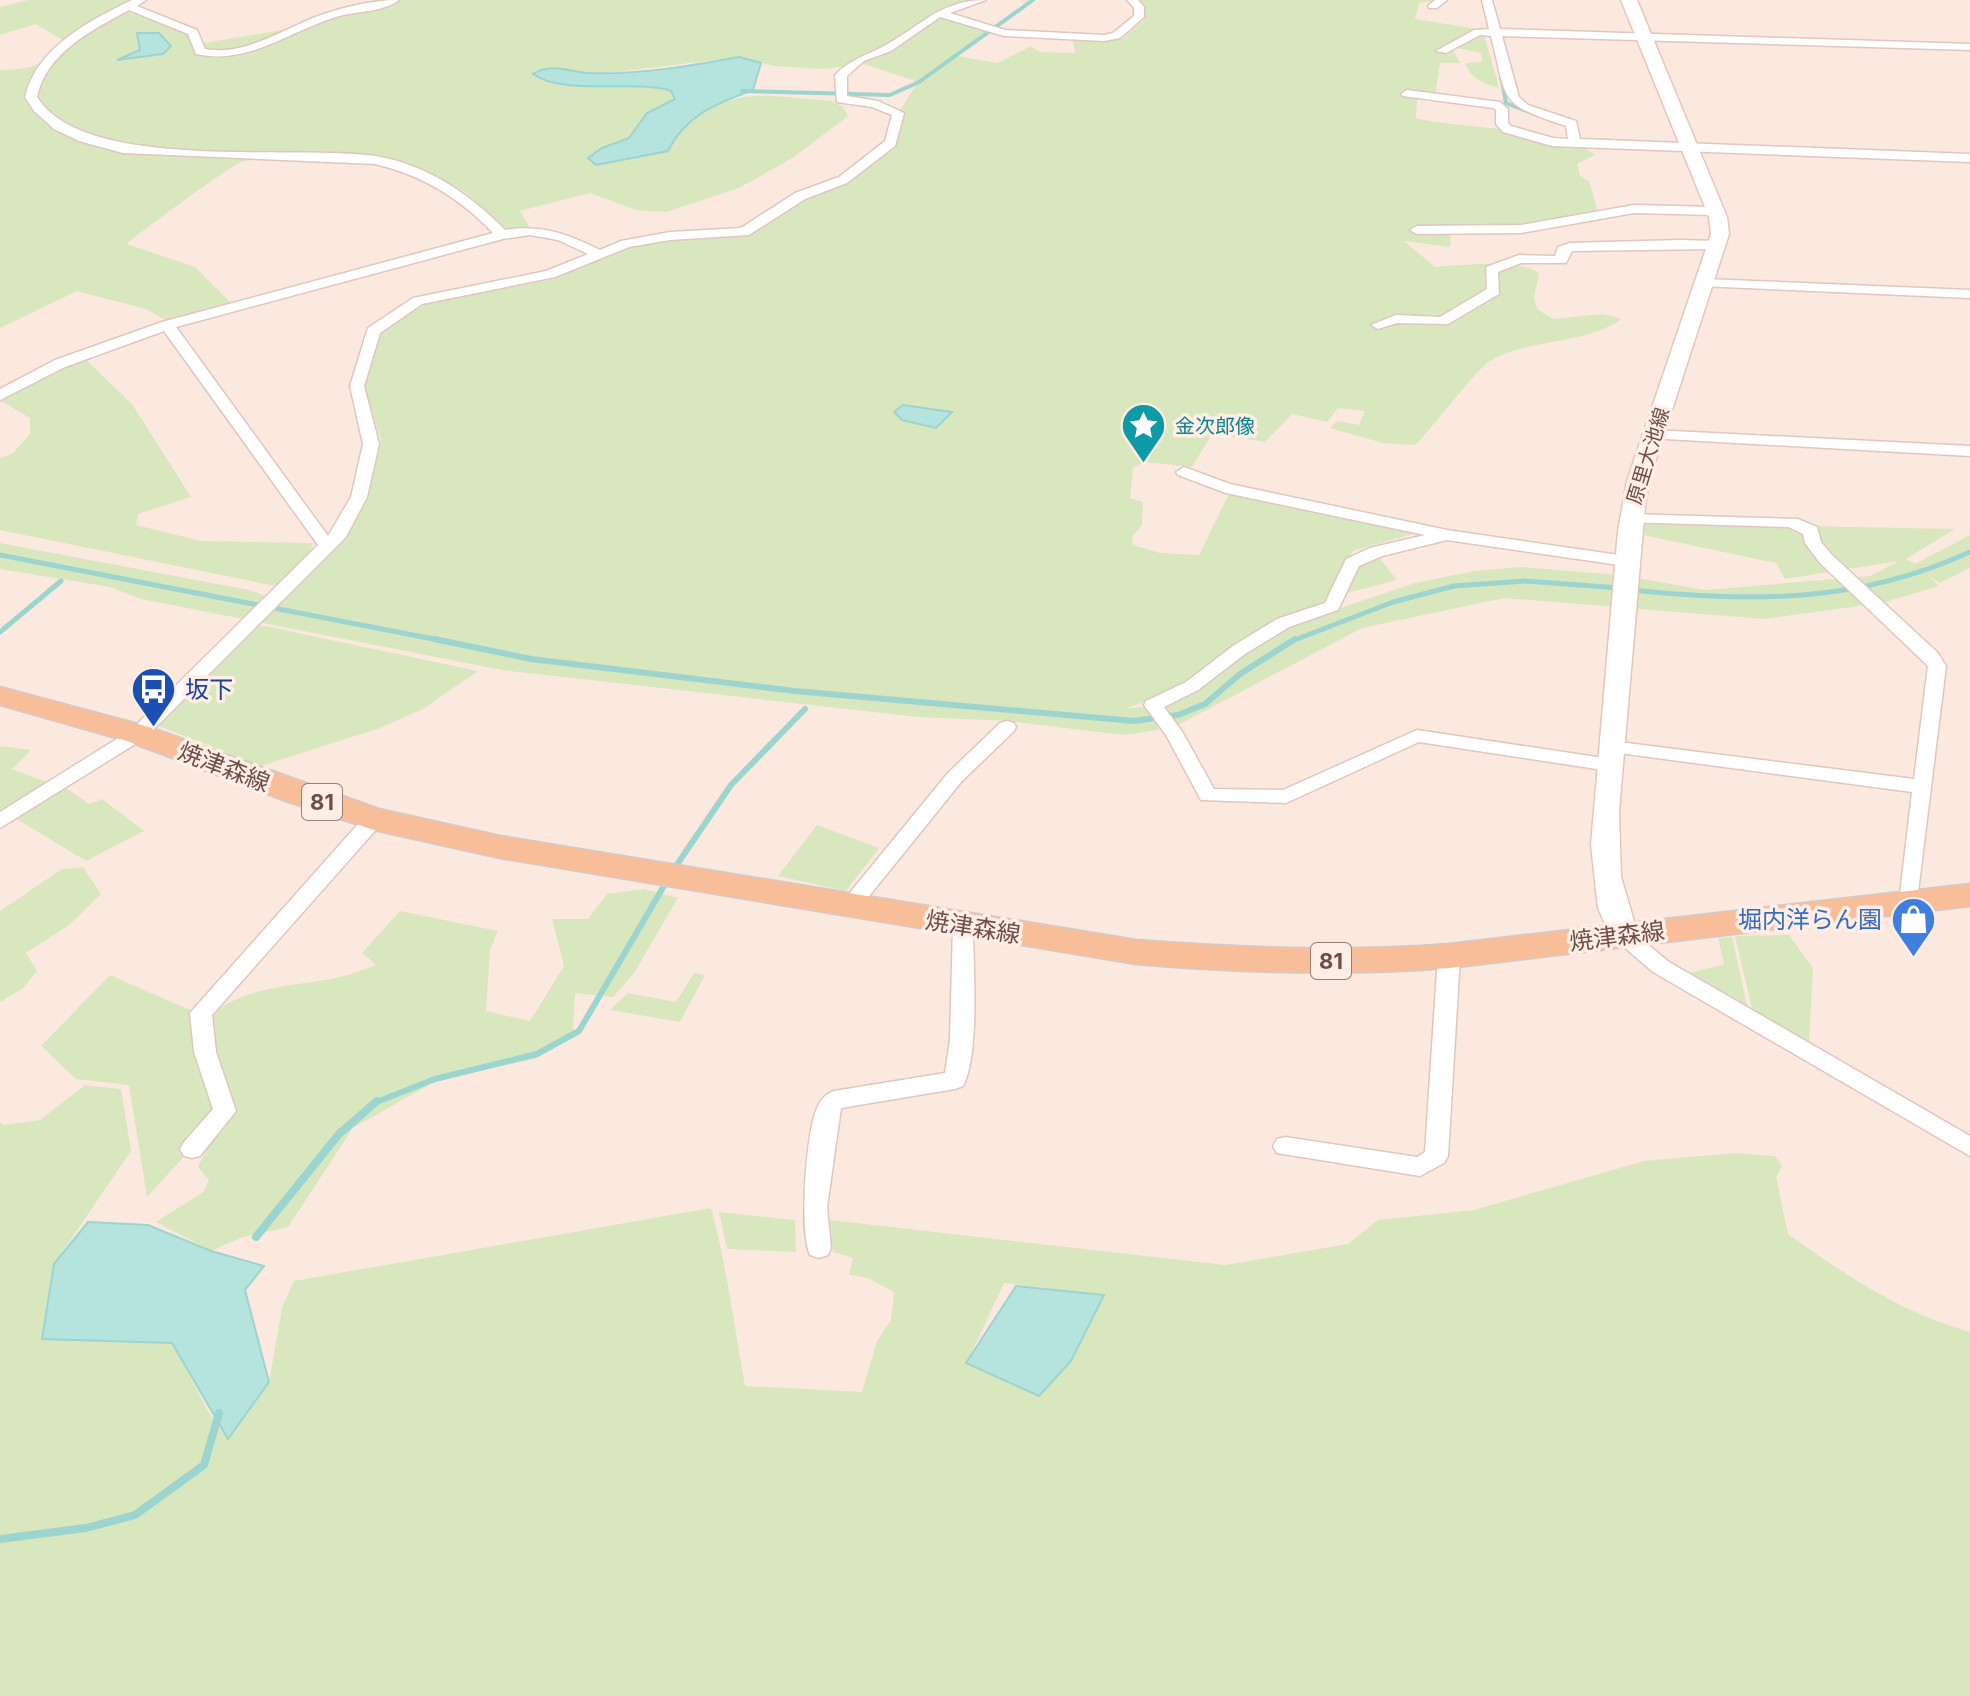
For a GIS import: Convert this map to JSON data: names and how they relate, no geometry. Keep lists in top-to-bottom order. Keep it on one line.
{"streets":{"main road":["原里大池線","焼津森線","81"]},"crossings":[["原里大池線","焼津森線"]],"places":{"place":["金次郎像"],"bus stop":["坂下"],"shop":["堀内洋らん園"]}}
